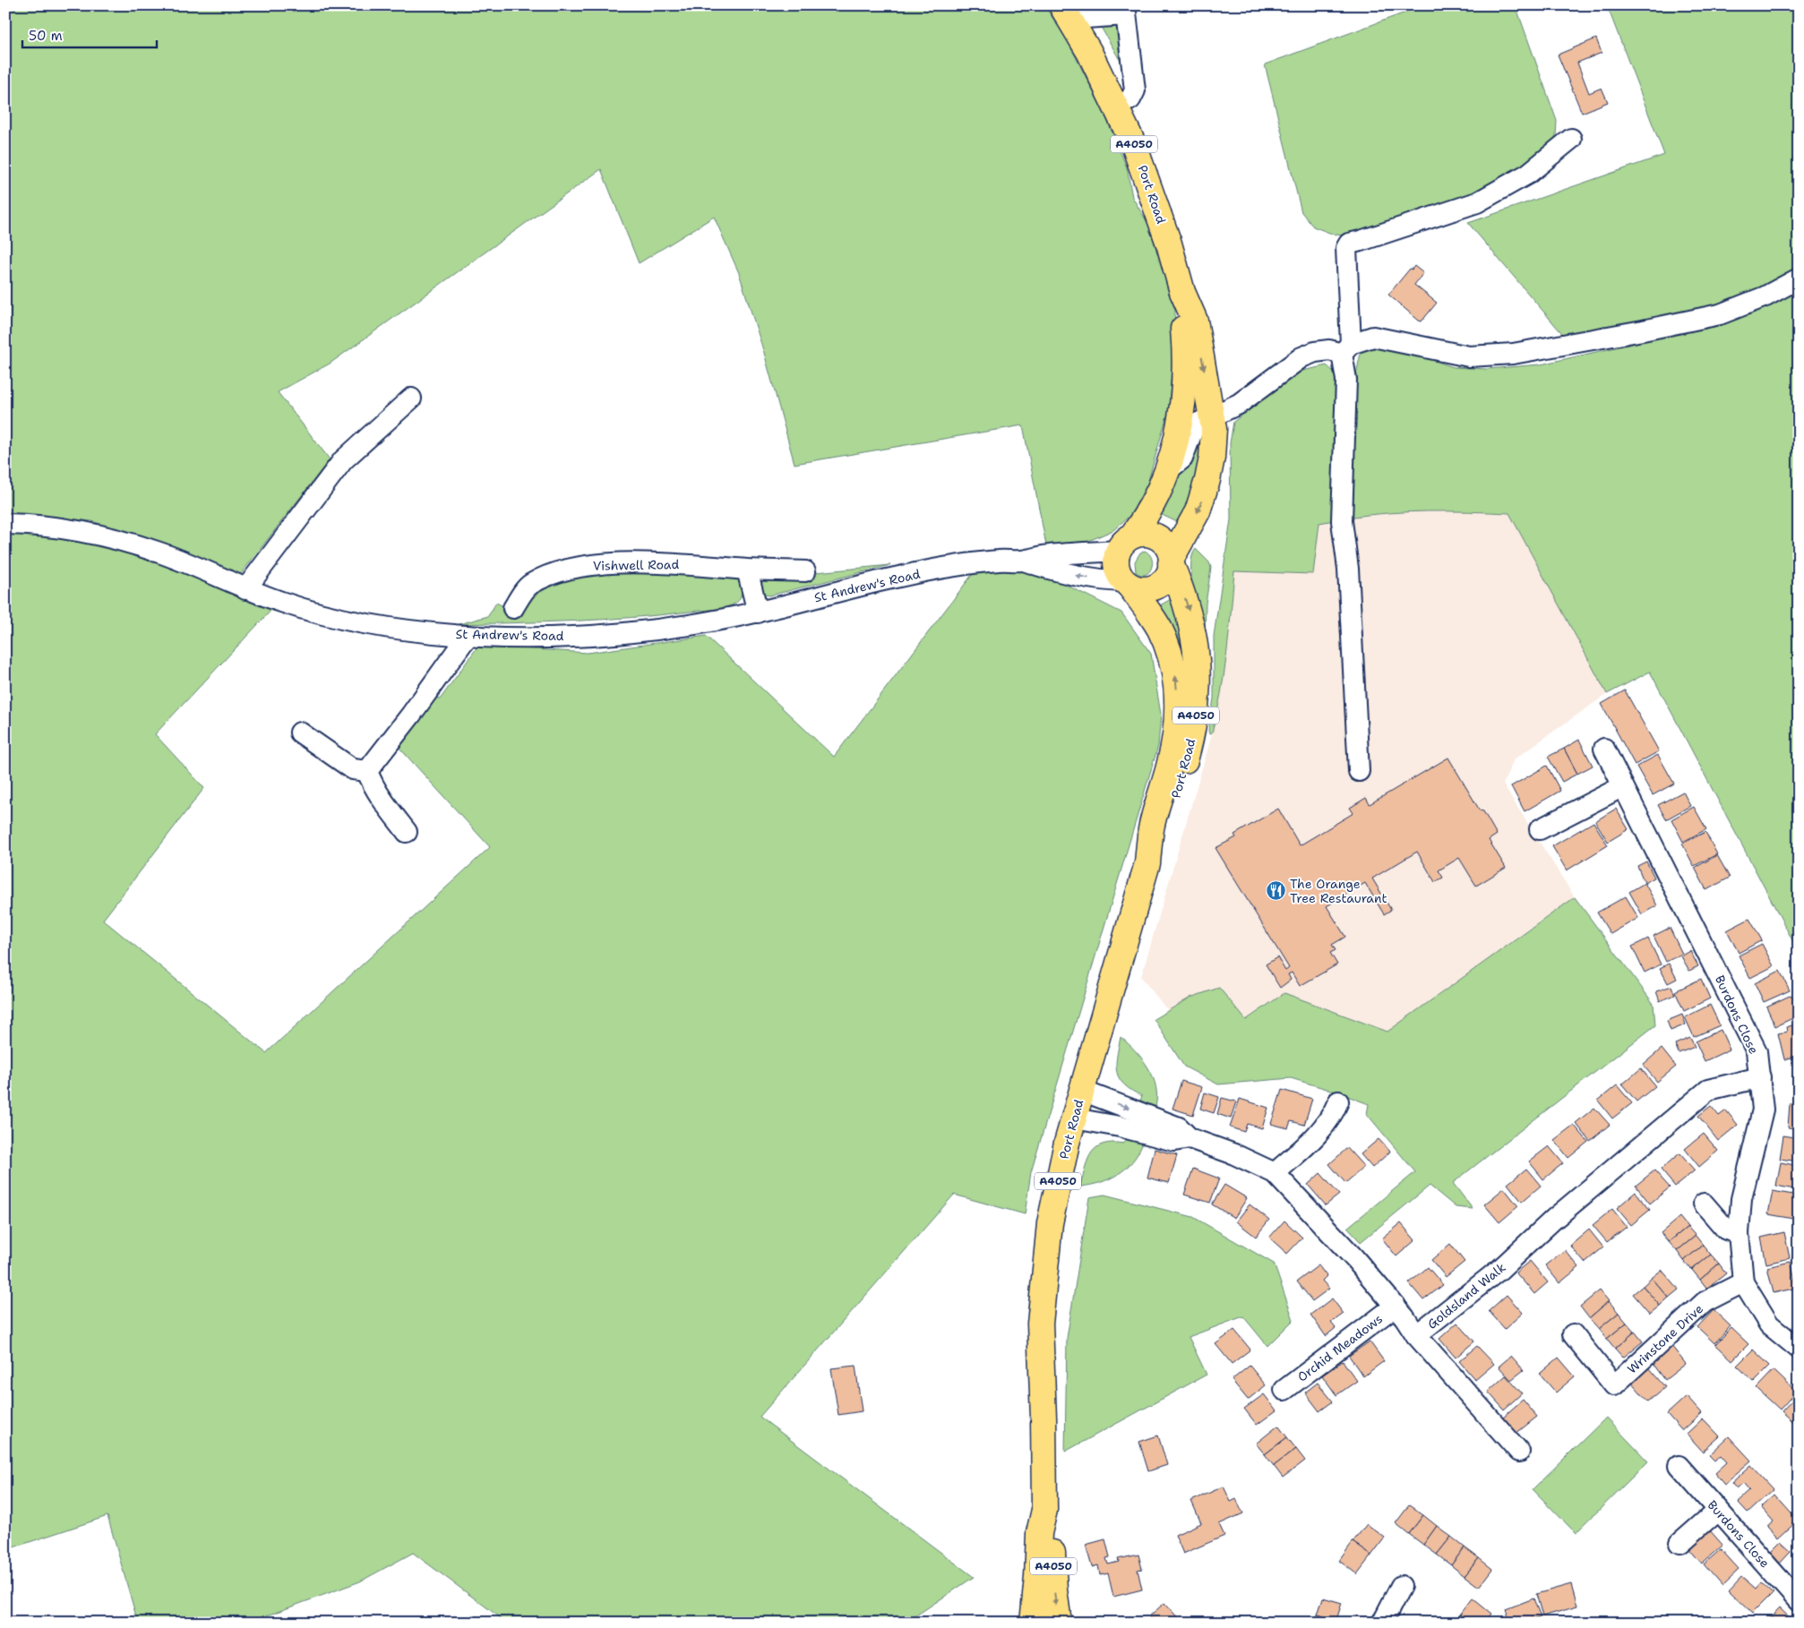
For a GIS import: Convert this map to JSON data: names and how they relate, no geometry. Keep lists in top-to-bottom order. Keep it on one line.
{"streets":{"main road":["A4050","Port Road"],"street":["Vishwell Road","St Andrew's Road","Burdons Close","Goldsland Walk","Wrinstone Drive","Orchid Meadows"]},"crossings":[["Port Road","St Andrew's Road"],["Port Road","Goldsland Walk"],["Burdons Close","Goldsland Walk"],["Burdons Close","Wrinstone Drive"],["Goldsland Walk","Orchid Meadows"]],"places":{"restaurant":["The Orange Tree Restaurant"]},"scale_bar":"50 m"}
